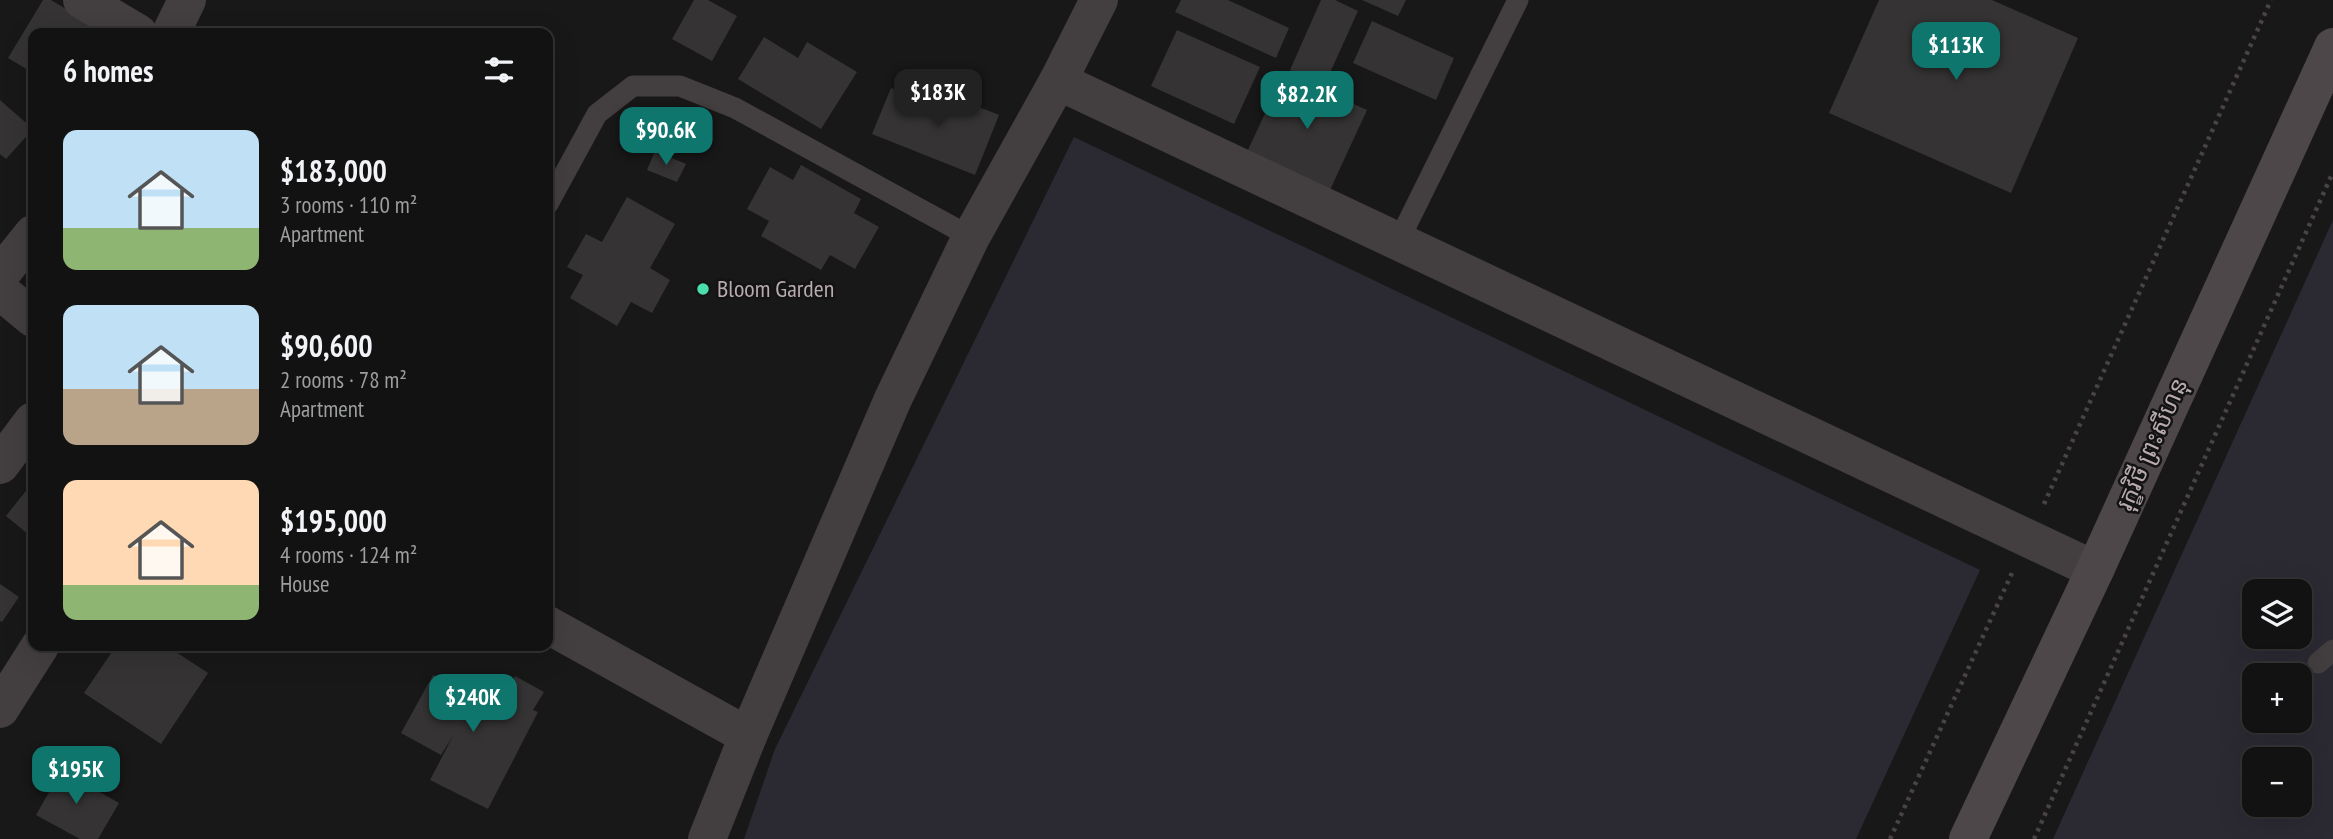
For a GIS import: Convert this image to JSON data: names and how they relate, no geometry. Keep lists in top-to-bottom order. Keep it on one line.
{"streets":{"street":["រុក្ខវិថី ព្រះសីហនុ"]},"places":["Bloom Garden"],"page":{"price":["$113K","$183K","$82.2K","$90.6K","$240K","$195K"],"heading":"6 homes","list":[{"name":"$183,000","note":"3 rooms · 110 m² · Apartment"},{"name":"$90,600","note":"2 rooms · 78 m² · Apartment"},{"name":"$195,000","note":"4 rooms · 124 m² · House"}],"map_buttons":["+","−"]}}
